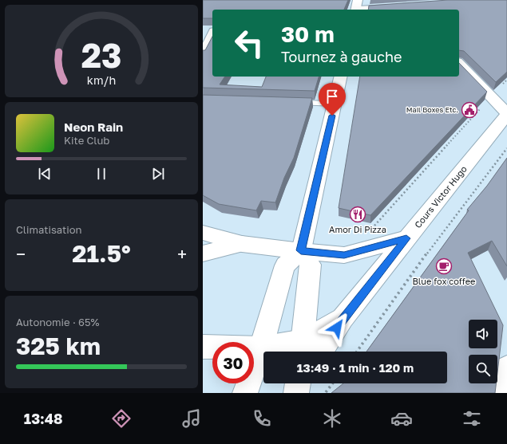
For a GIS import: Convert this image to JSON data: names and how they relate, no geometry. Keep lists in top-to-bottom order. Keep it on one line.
{"streets":{"street":["Cours Victor Hugo"]},"places":{"public building":["Mail Boxes Etc."],"restaurant":["Amor Di Pizza"],"cafe":["Blue fox coffee"]},"page":{"turn":["30 m","Tournez à gauche"],"song":["Neon Rain","Kite Club"],"tile":["Climatisation",["Autonomie · 65%","325 km"]],"heat":["−","21.5°","+"],"limit":"30","trip":"13:49 · 1 min · 120 m","tabs":"13:48","gauge":["23","km/h"]}}
